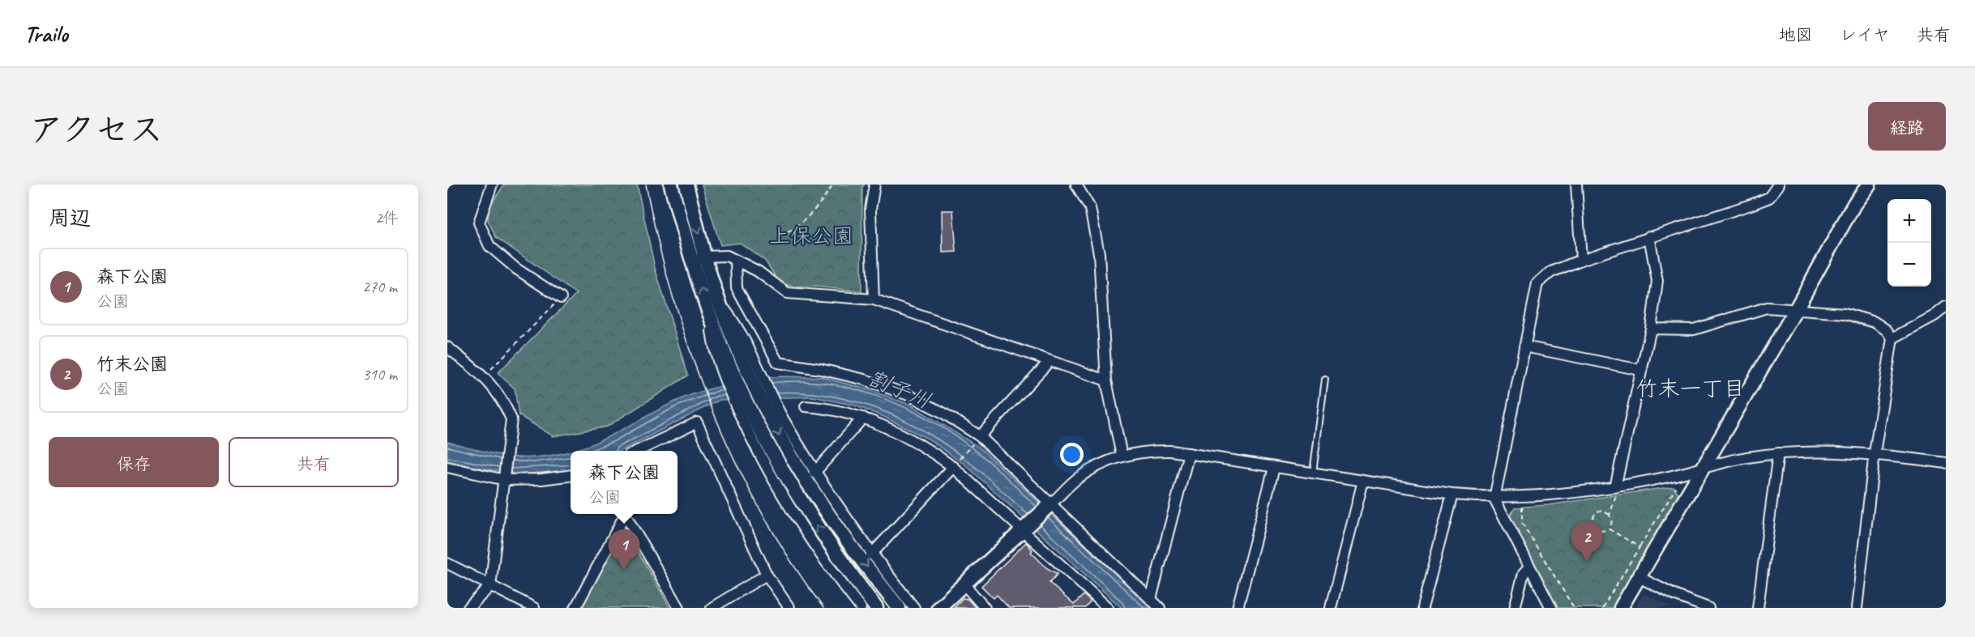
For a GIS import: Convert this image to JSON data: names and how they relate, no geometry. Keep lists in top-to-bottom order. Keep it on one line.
{"districts":["竹末一丁目"],"water":["割子川"],"parks":["上保公園"],"page":{"header":"Trailo","nav":["地図","レイヤ","共有"],"title":"アクセス","buttons":["経路",["保存","共有"]],"heading":["周辺","2件"],"map_buttons":["+","−"],"list":[{"mark":"1","name":"森下公園","note":"公園","value":"270 m"},{"mark":"2","name":"竹末公園","note":"公園","value":"310 m"}],"popup":["森下公園","公園"],"pins":["2","1"]}}
